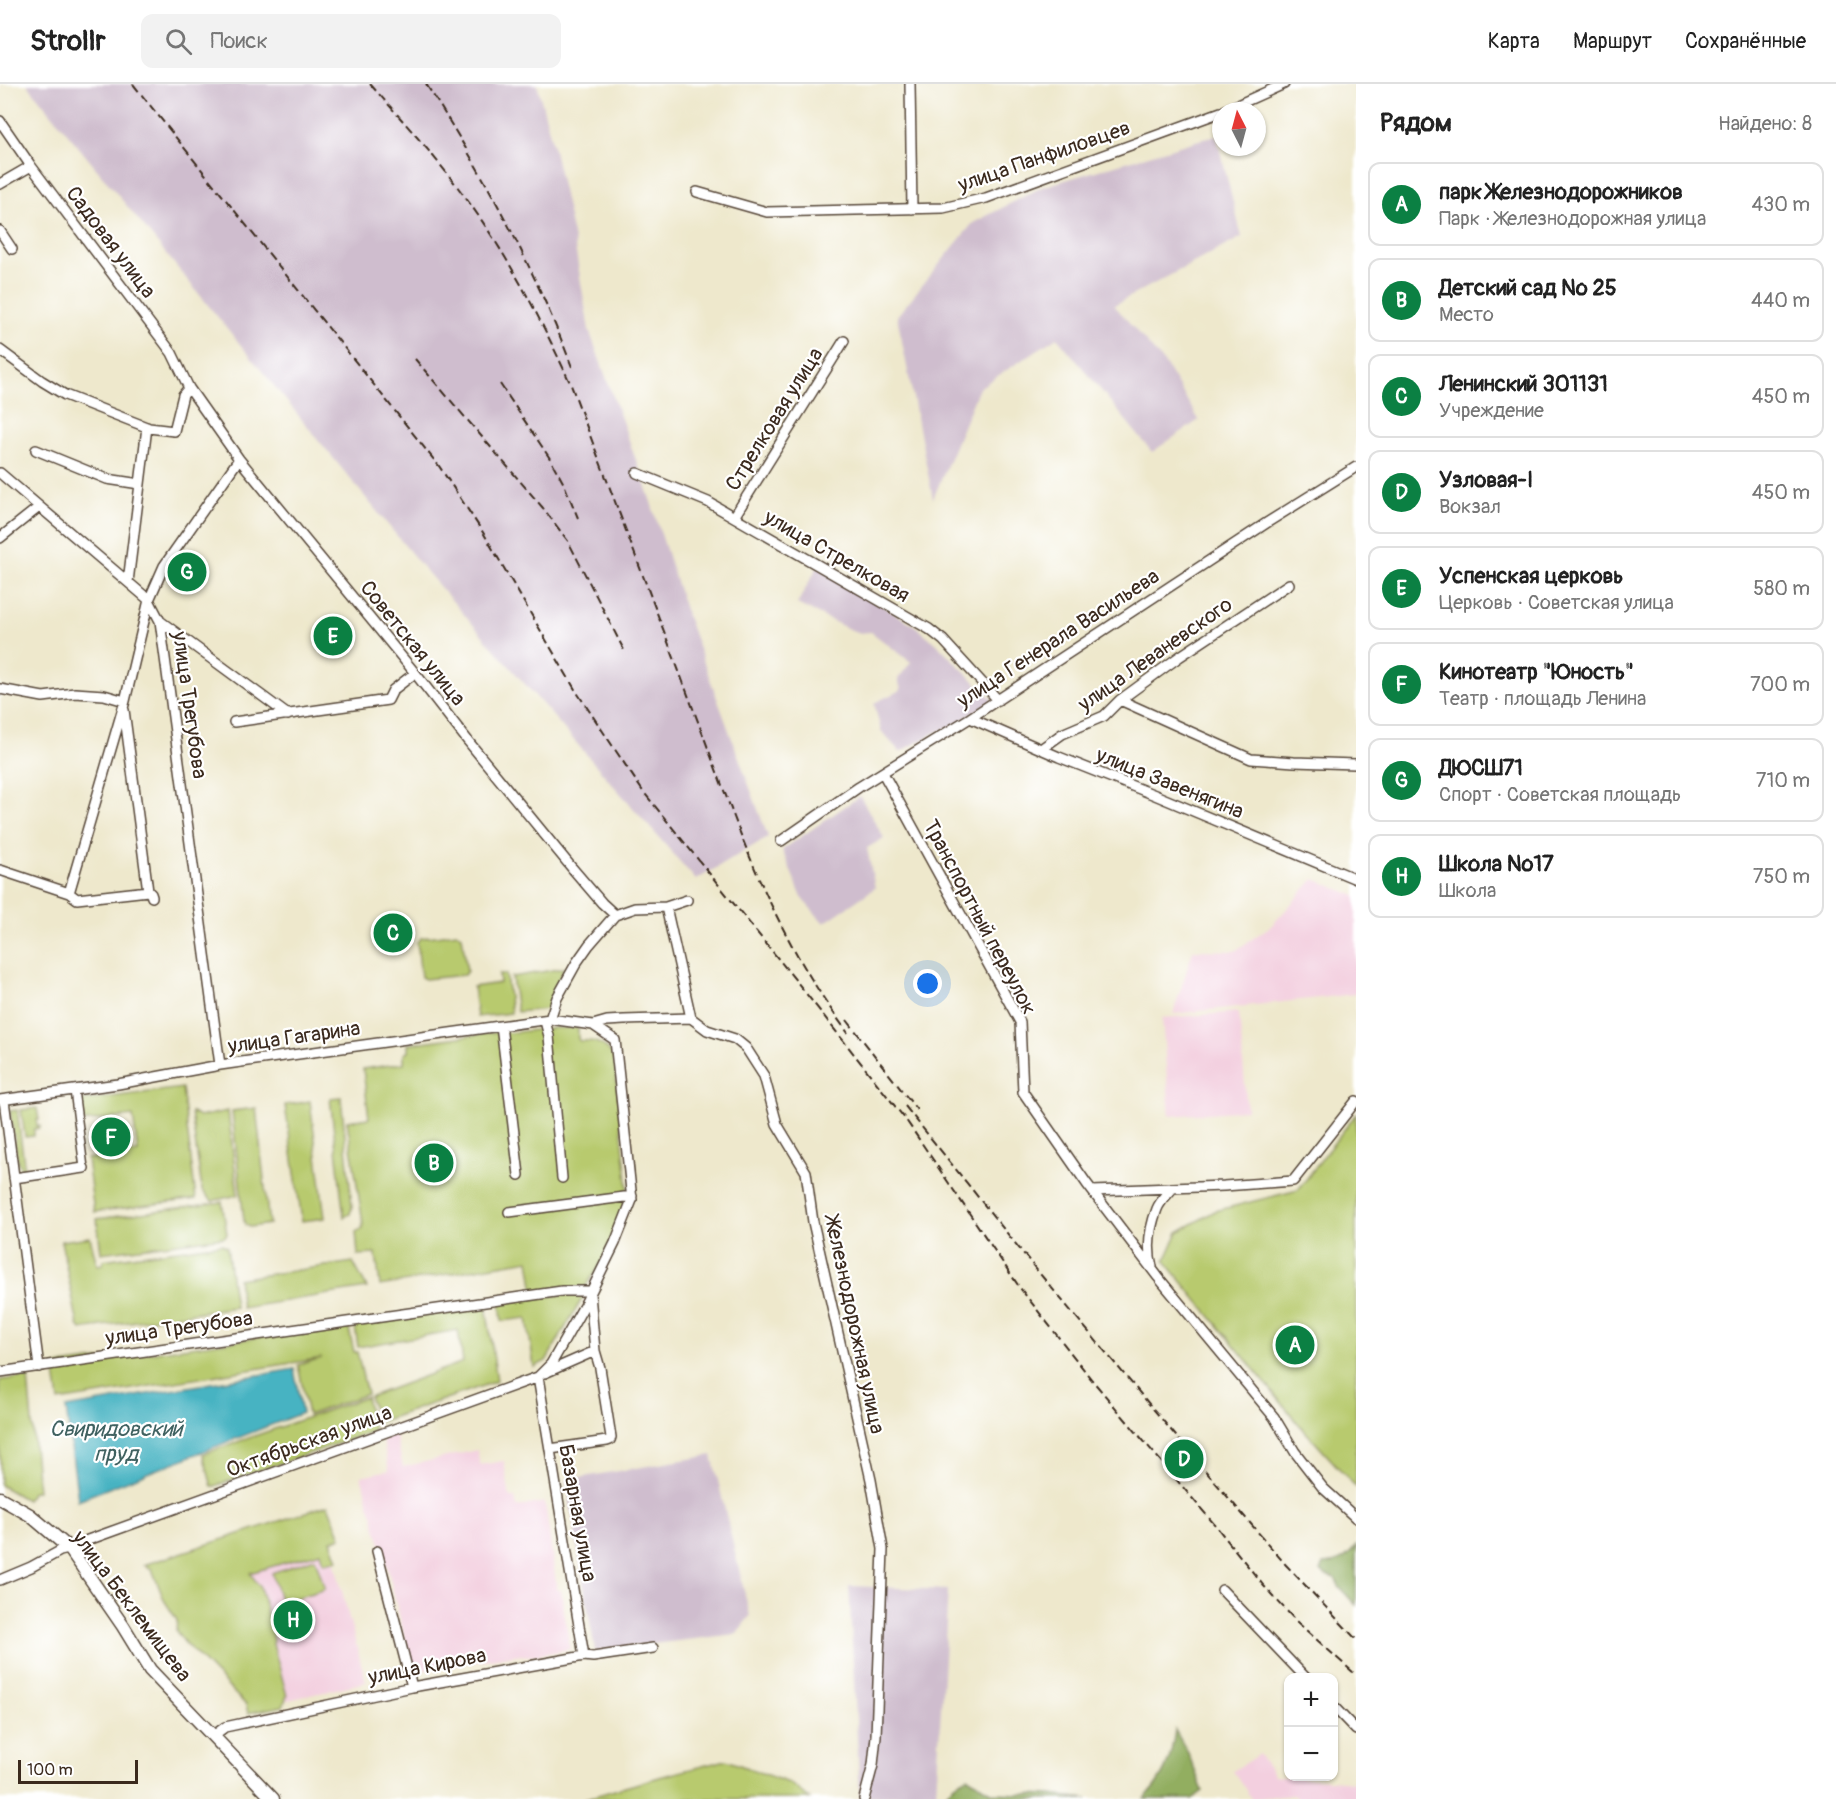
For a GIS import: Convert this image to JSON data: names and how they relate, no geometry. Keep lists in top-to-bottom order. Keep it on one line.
{"streets":{"main road":["улица Беклемищева"],"street":["улица Панфиловцев","Садовая улица","Стрелковая улица","улица Стрелковая","улица Генерала Васильева","Советская улица","улица Леваневского","улица Трегубова","улица Завенягина","Транспортный переулок","улица Гагарина","Железнодорожная улица","Октябрьская улица","Базарная улица","улица Кирова"]},"crossings":[["Садовая улица","Советская улица"],["Стрелковая улица","улица Стрелковая"],["улица Стрелковая","улица Генерала Васильева"],["улица Генерала Васильева","улица Завенягина"],["улица Генерала Васильева","Транспортный переулок"],["улица Леваневского","улица Завенягина"],["улица Трегубова","улица Гагарина"],["Октябрьская улица","Базарная улица"],["Октябрьская улица","улица Беклемищева"],["Базарная улица","улица Кирова"],["улица Беклемищева","улица Кирова"]],"water":["Свиридовский пруд"],"scale_bar":"100 m","north":"top","page":{"header":"Strollr","search":"Поиск","nav":["Карта","Маршрут","Сохранённые"],"heading":["Рядом","Найдено: 8"],"list":[{"mark":"A","name":"парк Железнодорожников","note":"Парк · Железнодорожная улица","value":"430 m"},{"mark":"B","name":"Детский сад № 25","note":"Место","value":"440 m"},{"mark":"C","name":"Ленинский 301131","note":"Учреждение","value":"450 m"},{"mark":"D","name":"Узловая-I","note":"Вокзал","value":"450 m"},{"mark":"E","name":"Успенская церковь","note":"Церковь · Советская улица","value":"580 m"},{"mark":"F","name":"Кинотеатр \"Юность\"","note":"Театр · площадь Ленина","value":"700 m"},{"mark":"G","name":"ДЮСШ71","note":"Спорт · Советская площадь","value":"710 m"},{"mark":"H","name":"Школа №17","note":"Школа","value":"750 m"}],"pins":["G","E","C","F","B","A","D","H"],"map_buttons":["+","−"],"scale":"100 m"}}
